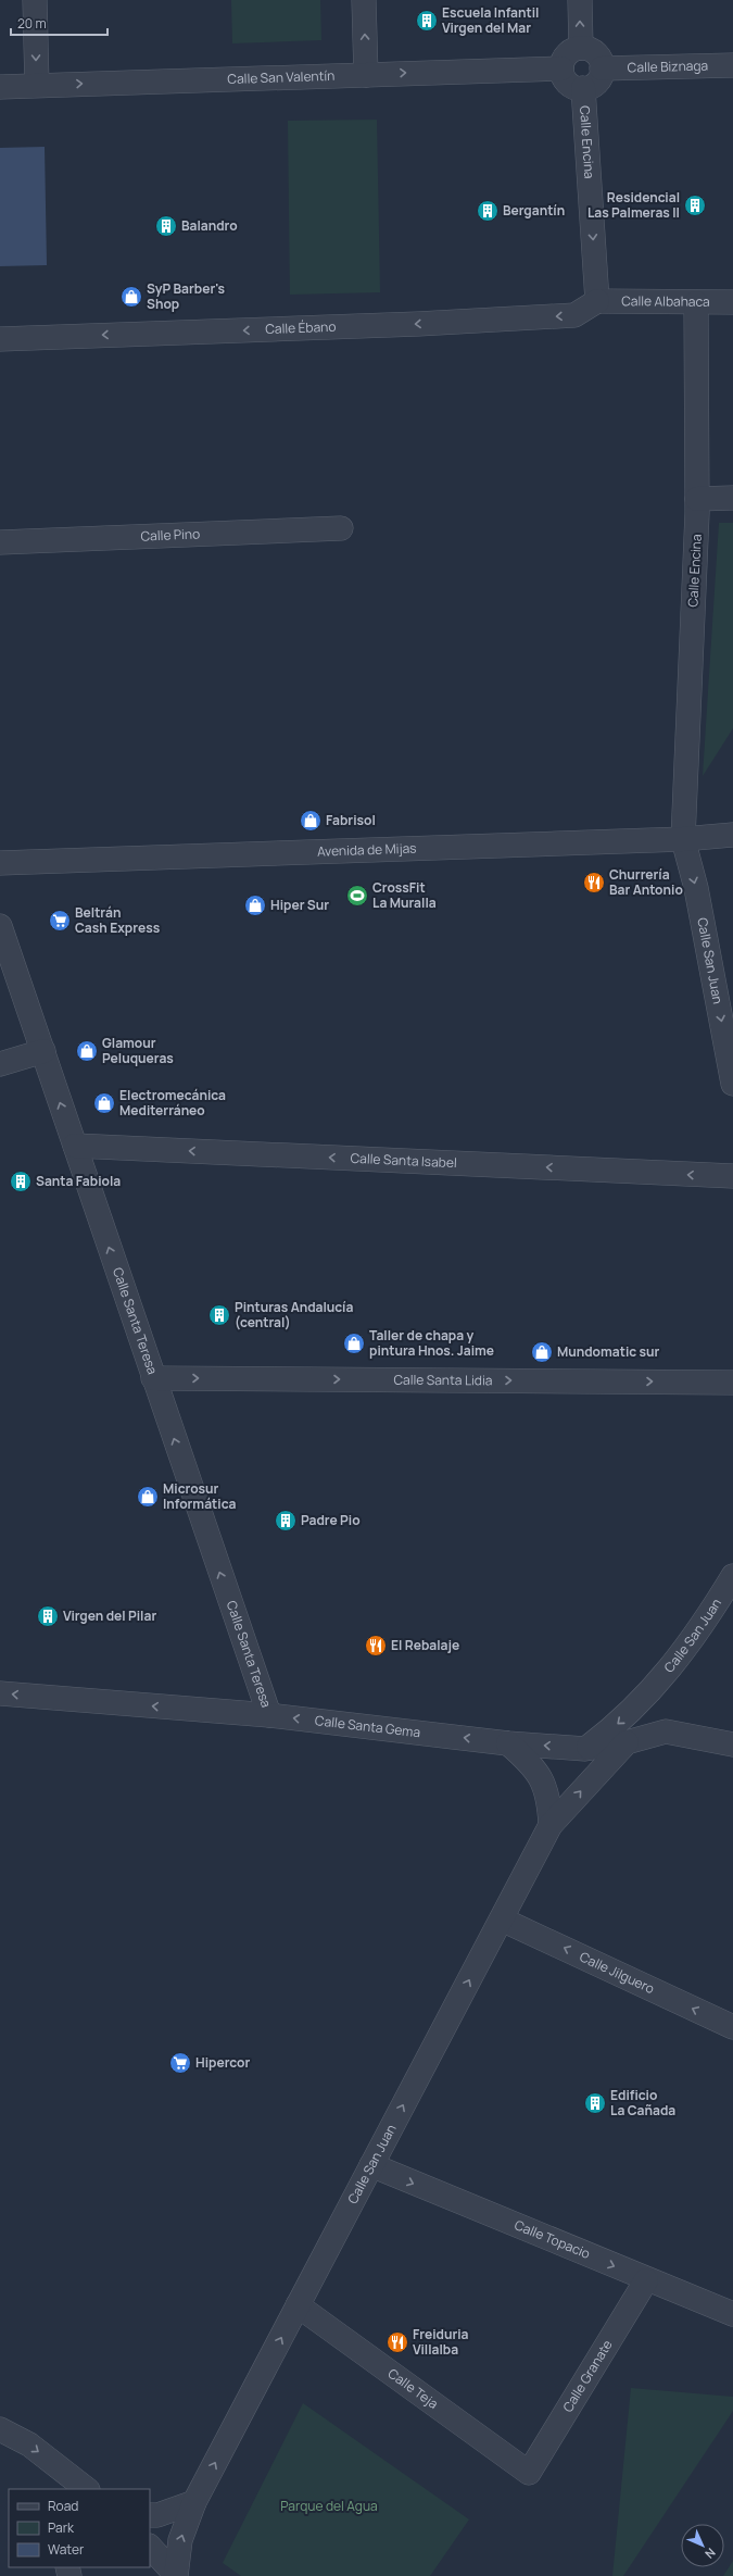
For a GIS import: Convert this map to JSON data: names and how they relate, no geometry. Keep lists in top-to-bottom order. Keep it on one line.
{"streets":{"street":["Calle Biznaga","Calle San Valentín","Calle Encina","Calle Albahaca","Calle Ébano","Calle Pino","Avenida de Mijas","Calle San Juan","Calle Santa Isabel","Calle Santa Teresa","Calle Santa Lidia","Calle Santa Gema","Calle Jilguero","Calle Topacio","Calle Granate","Calle Teja"]},"crossings":[["Calle Biznaga","Calle San Valentín"],["Calle Biznaga","Calle Encina"],["Calle San Valentín","Calle Encina"],["Calle Encina","Calle Albahaca"],["Calle Encina","Calle Ébano"],["Calle Encina","Avenida de Mijas"],["Calle Encina","Calle San Juan"],["Calle Albahaca","Calle Ébano"],["Avenida de Mijas","Calle San Juan"],["Calle San Juan","Calle Santa Gema"],["Calle San Juan","Calle Jilguero"],["Calle San Juan","Calle Topacio"],["Calle San Juan","Calle Teja"],["Calle Santa Isabel","Calle Santa Teresa"],["Calle Santa Teresa","Calle Santa Lidia"],["Calle Santa Teresa","Calle Santa Gema"],["Calle Topacio","Calle Granate"],["Calle Granate","Calle Teja"]],"one_way":["Calle San Valentín","Calle Ébano","Calle Santa Isabel","Calle Santa Teresa","Calle Santa Lidia","Calle Santa Gema","Calle Jilguero","Calle Topacio"],"parks":["Parque del Agua"],"places":{"building":["Escuela Infantil Virgen del Mar","Residencial Las Palmeras II","Bergantín","Balandro","Santa Fabiola","Pinturas Andalucía (central)","Padre Pio","Virgen del Pilar","Edificio La Cañada"],"shop":["SyP Barber's Shop","Fabrisol","Hiper Sur","Glamour Peluqueras","Electromecánica Mediterráneo","Taller de chapa y pintura Hnos. Jaime","Mundomatic sur","Microsur Informática"],"restaurant":["Churrería Bar Antonio","El Rebalaje","Freiduria Villalba"],"sports":["CrossFit La Muralla"],"supermarket":["Beltrán Cash Express","Hipercor"]},"legend":["Road","Park","Water"],"scale_bar":"20 m","north":"bottom right"}
